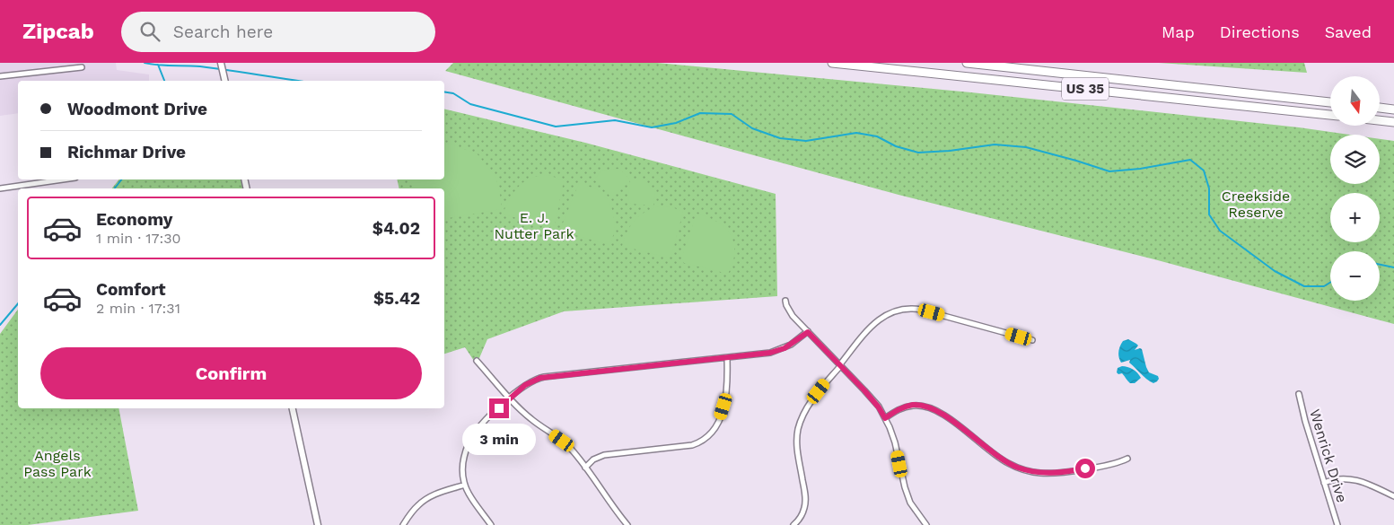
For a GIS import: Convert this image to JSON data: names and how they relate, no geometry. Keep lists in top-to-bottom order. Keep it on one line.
{"streets":{"highway":["US 35"],"street":["Wenrick Drive"]},"parks":["Creekside Reserve","E. J. Nutter Park","Angels Pass Park"],"north":"bottom","page":{"header":"Zipcab","search":"Search here","nav":["Map","Directions","Saved"],"map_buttons":["+","−"],"banner":["Woodmont Drive","Richmar Drive"],"list":[{"name":"Economy","note":"1 min · 17:30","value":"$4.02"},{"name":"Comfort","note":"2 min · 17:31","value":"$5.42"}],"buttons":"Confirm","bubble":"3 min"}}
